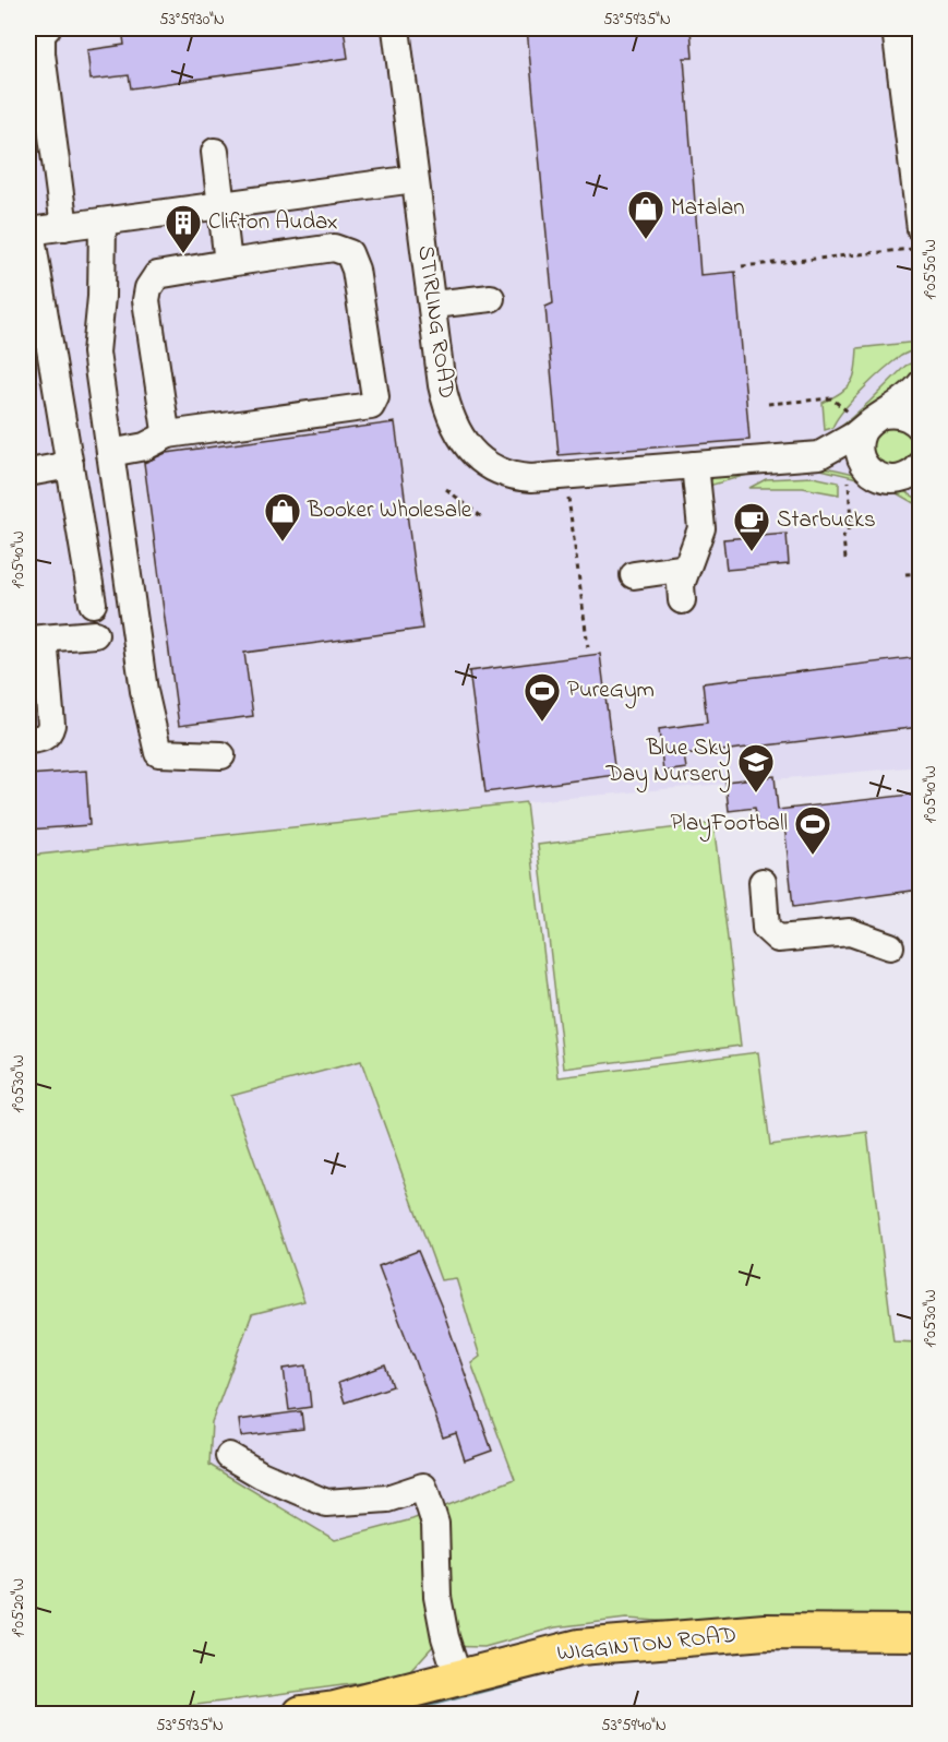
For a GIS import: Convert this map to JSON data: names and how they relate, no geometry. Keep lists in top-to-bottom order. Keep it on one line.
{"streets":{"main road":["WIGGINTON ROAD"],"street":["STIRLING ROAD"]},"places":{"shop":["Matalan","Booker Wholesale"],"building":["Clifton Audax"],"cafe":["Starbucks"],"sports":["PureGym","PlayFootball"],"school or university":["Blue Sky Day Nursery"]},"coordinates":["53°59'30\"N","53°59'35\"N","1°05'50\"W","1°05'40\"W","1°05'30\"W","1°05'20\"W","53°59'40\"N"]}
